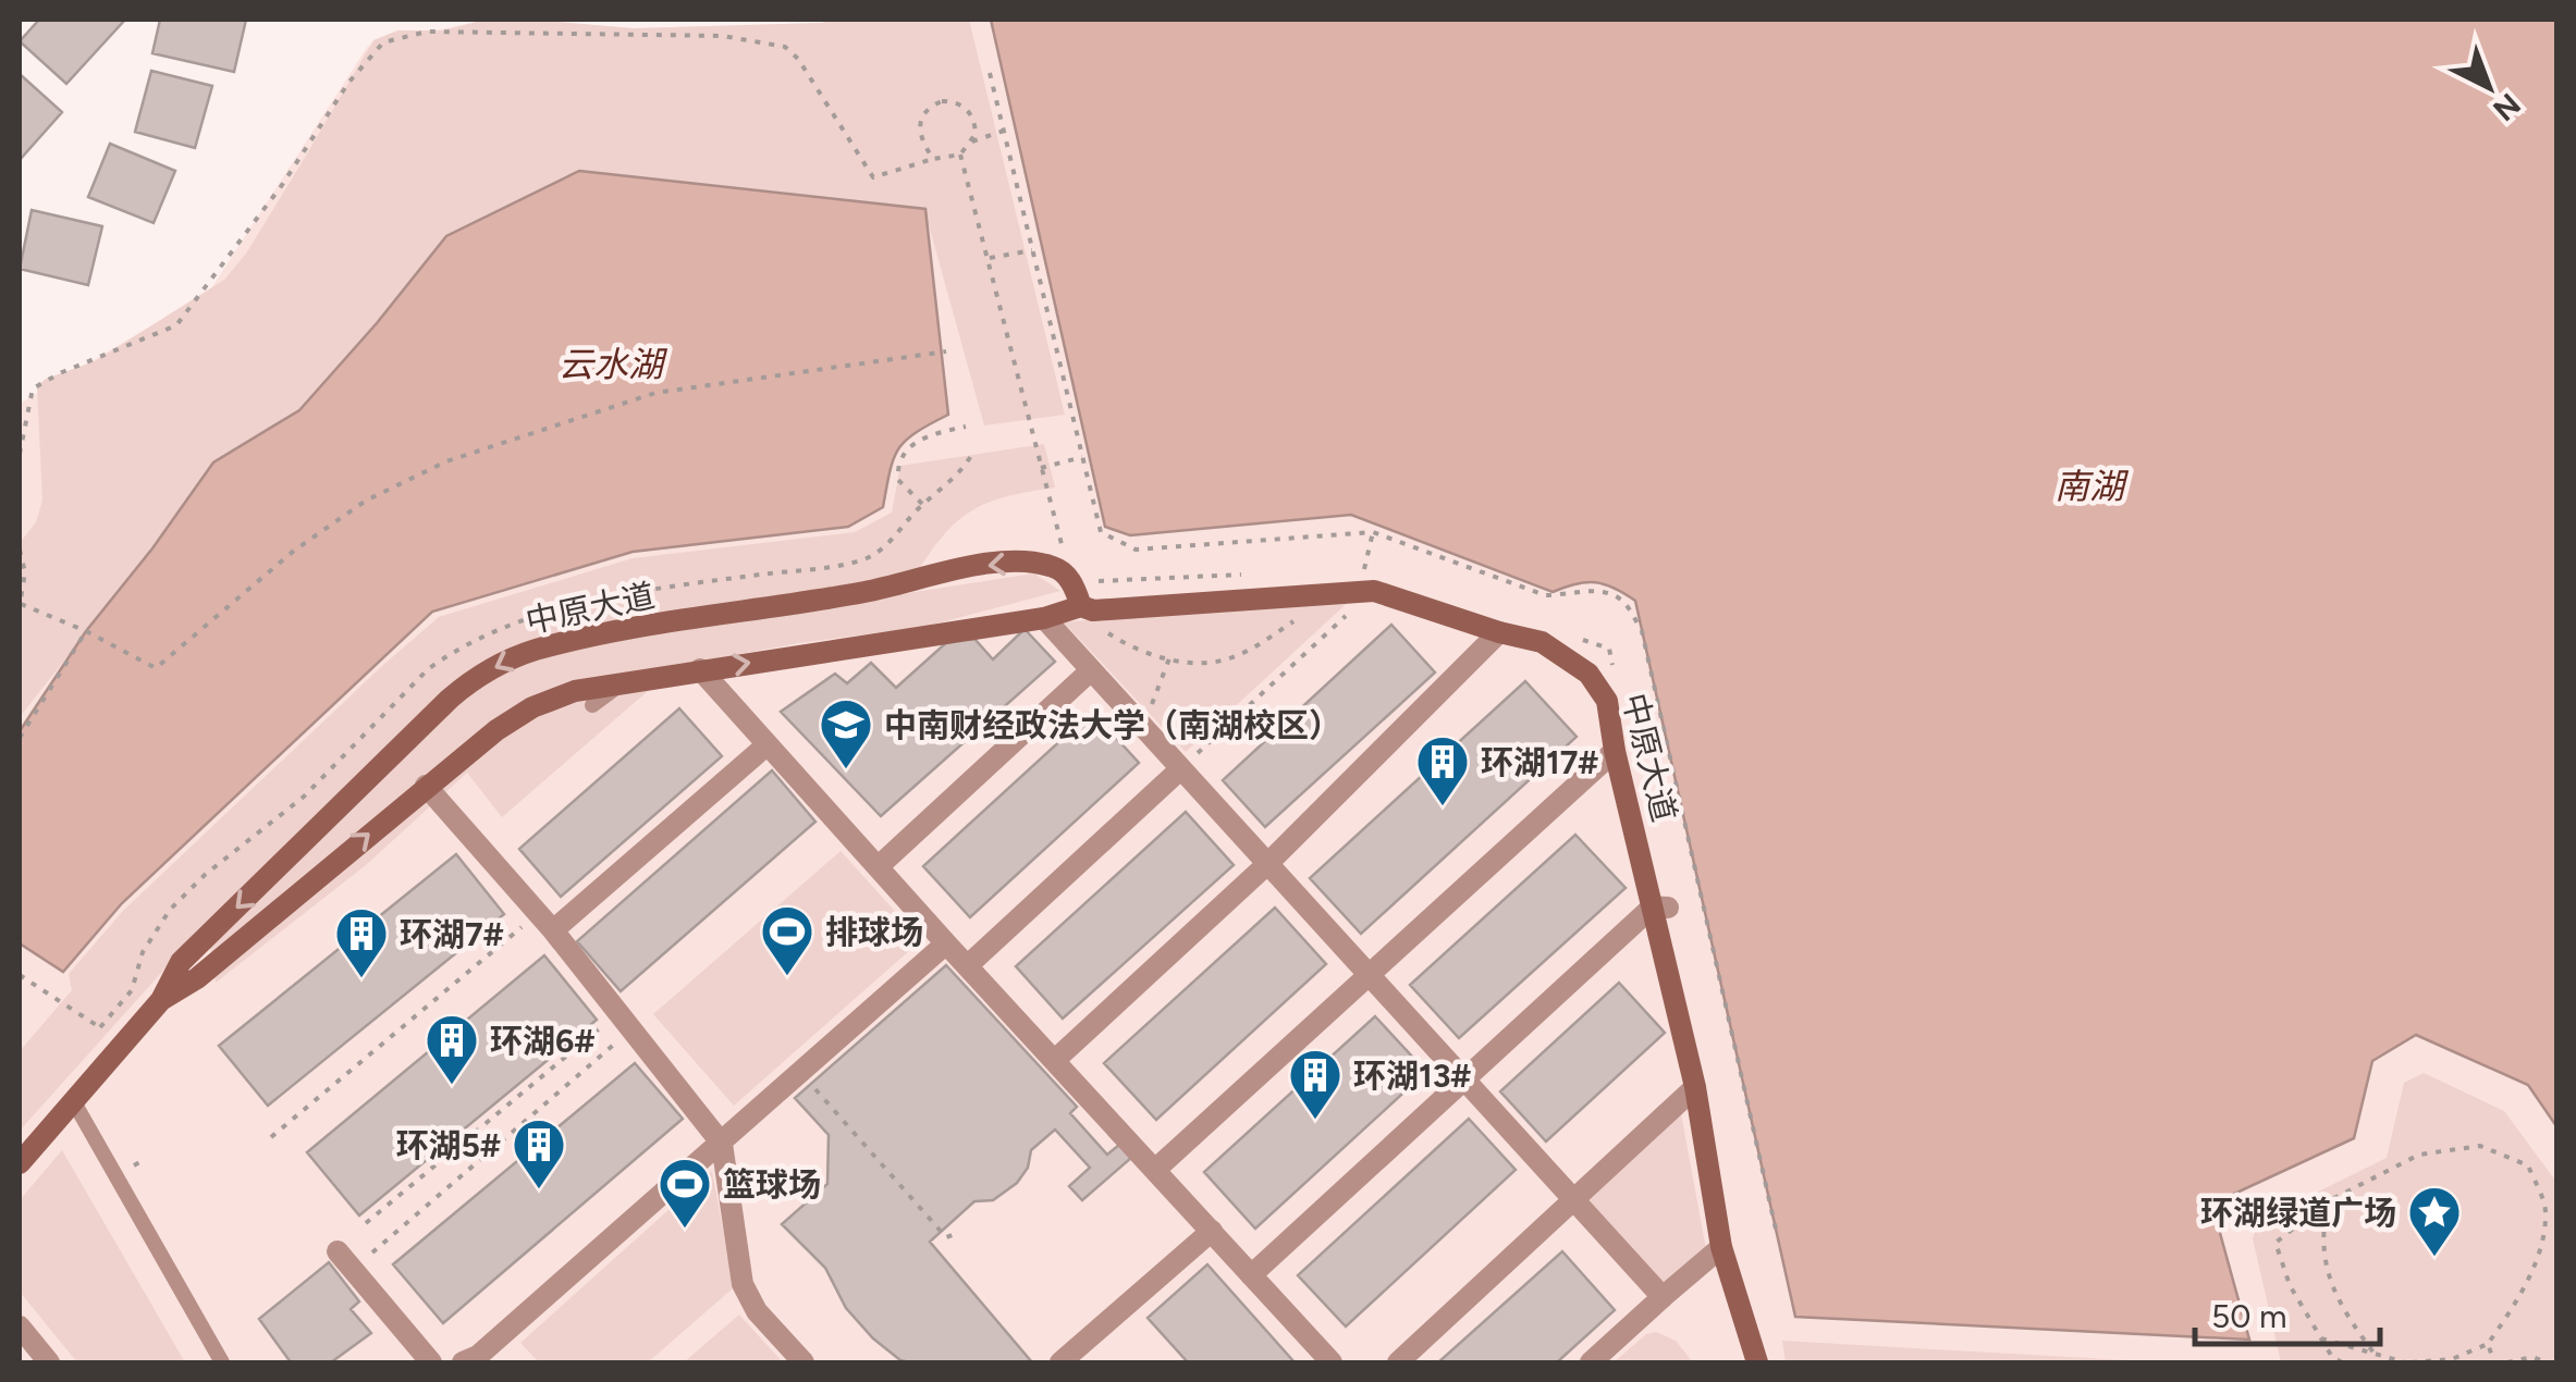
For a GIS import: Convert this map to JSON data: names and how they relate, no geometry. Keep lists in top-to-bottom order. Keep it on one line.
{"streets":{"main road":["中原大道"]},"water":["云水湖","南湖"],"places":{"school or university":["中南财经政法大学（南湖校区）"],"building":["环湖17#","环湖7#","环湖6#","环湖13#","环湖5#"],"sports":["排球场","篮球场"],"place":["环湖绿道广场"]},"scale_bar":"50 m","north":"bottom right"}
